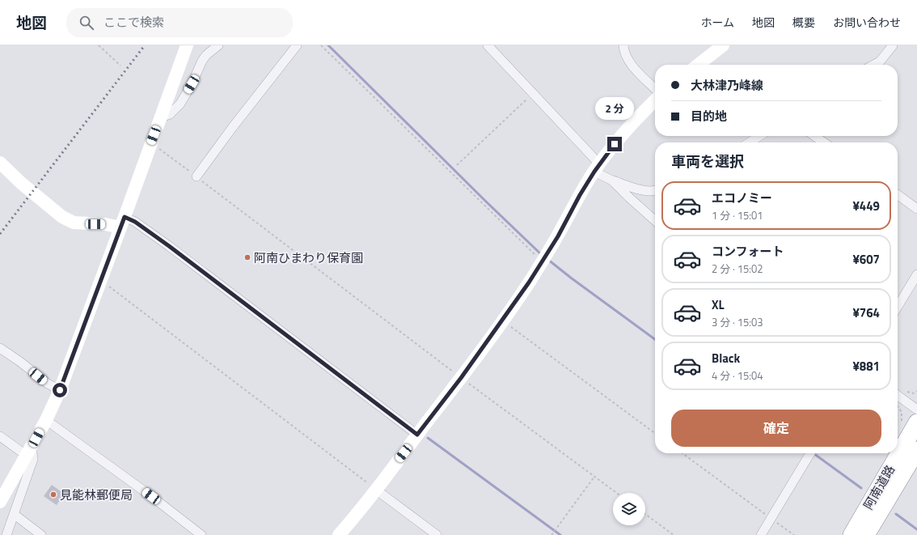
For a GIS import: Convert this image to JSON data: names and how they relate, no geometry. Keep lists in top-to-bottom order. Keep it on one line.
{"streets":{"highway":["阿南道路"]},"places":["阿南ひまわり保育園","見能林郵便局"],"page":{"header":"地図","search":"ここで検索","nav":["ホーム","地図","概要","お問い合わせ"],"banner":["大林津乃峰線","目的地"],"bubble":"2 分","heading":"車両を選択","list":[{"name":"エコノミー","note":"1 分 · 15:01","value":"¥449"},{"name":"コンフォート","note":"2 分 · 15:02","value":"¥607"},{"name":"XL","note":"3 分 · 15:03","value":"¥764"},{"name":"Black","note":"4 分 · 15:04","value":"¥881"}],"buttons":"確定"}}
